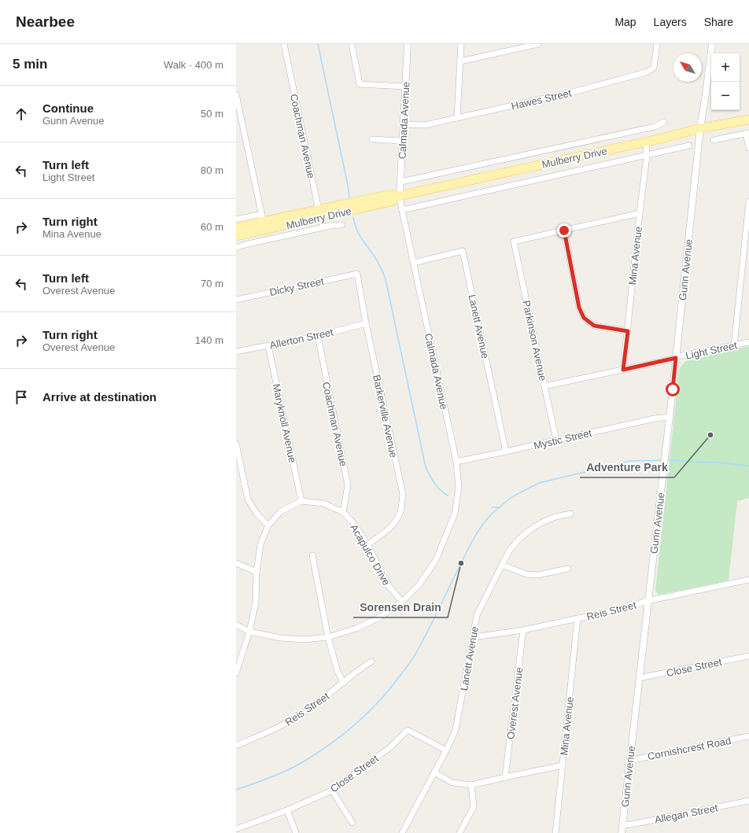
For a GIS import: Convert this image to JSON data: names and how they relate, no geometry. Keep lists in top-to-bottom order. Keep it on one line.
{"streets":{"main road":["Mulberry Drive"],"street":["Hawes Street","Calmada Avenue","Coachman Avenue","Mina Avenue","Gunn Avenue","Dicky Street","Lanett Avenue","Allerton Street","Parkinson Avenue","Light Street","Barkerville Avenue","Maryknoll Avenue","Mystic Street","Acapulco Drive","Reis Street","Close Street","Overest Avenue","Cornishcrest Road","Allegan Street"]},"crossings":[["Hawes Street","Calmada Avenue"],["Calmada Avenue","Mulberry Drive"],["Calmada Avenue","Lanett Avenue"],["Calmada Avenue","Mystic Street"],["Calmada Avenue","Acapulco Drive"],["Coachman Avenue","Mulberry Drive"],["Coachman Avenue","Allerton Street"],["Coachman Avenue","Acapulco Drive"],["Mulberry Drive","Mina Avenue"],["Mulberry Drive","Gunn Avenue"],["Mina Avenue","Light Street"],["Mina Avenue","Reis Street"],["Gunn Avenue","Light Street"],["Gunn Avenue","Mystic Street"],["Gunn Avenue","Reis Street"],["Gunn Avenue","Close Street"],["Gunn Avenue","Cornishcrest Road"],["Gunn Avenue","Allegan Street"],["Dicky Street","Barkerville Avenue"],["Lanett Avenue","Mystic Street"],["Lanett Avenue","Reis Street"],["Lanett Avenue","Close Street"],["Allerton Street","Barkerville Avenue"],["Allerton Street","Maryknoll Avenue"],["Parkinson Avenue","Light Street"],["Parkinson Avenue","Mystic Street"],["Barkerville Avenue","Acapulco Drive"],["Maryknoll Avenue","Acapulco Drive"],["Reis Street","Overest Avenue"]],"places":["Adventure Park","Sorensen Drain"],"north":"top left","page":{"header":"Nearbee","nav":["Map","Layers","Share"],"heading":["5 min","Walk · 400 m"],"map_buttons":["+","−"],"list":[["Continue","Gunn Avenue","50 m"],["Turn left","Light Street","80 m"],["Turn right","Mina Avenue","60 m"],["Turn left","Overest Avenue","70 m"],["Turn right","Overest Avenue","140 m"],"Arrive at destination"]}}
